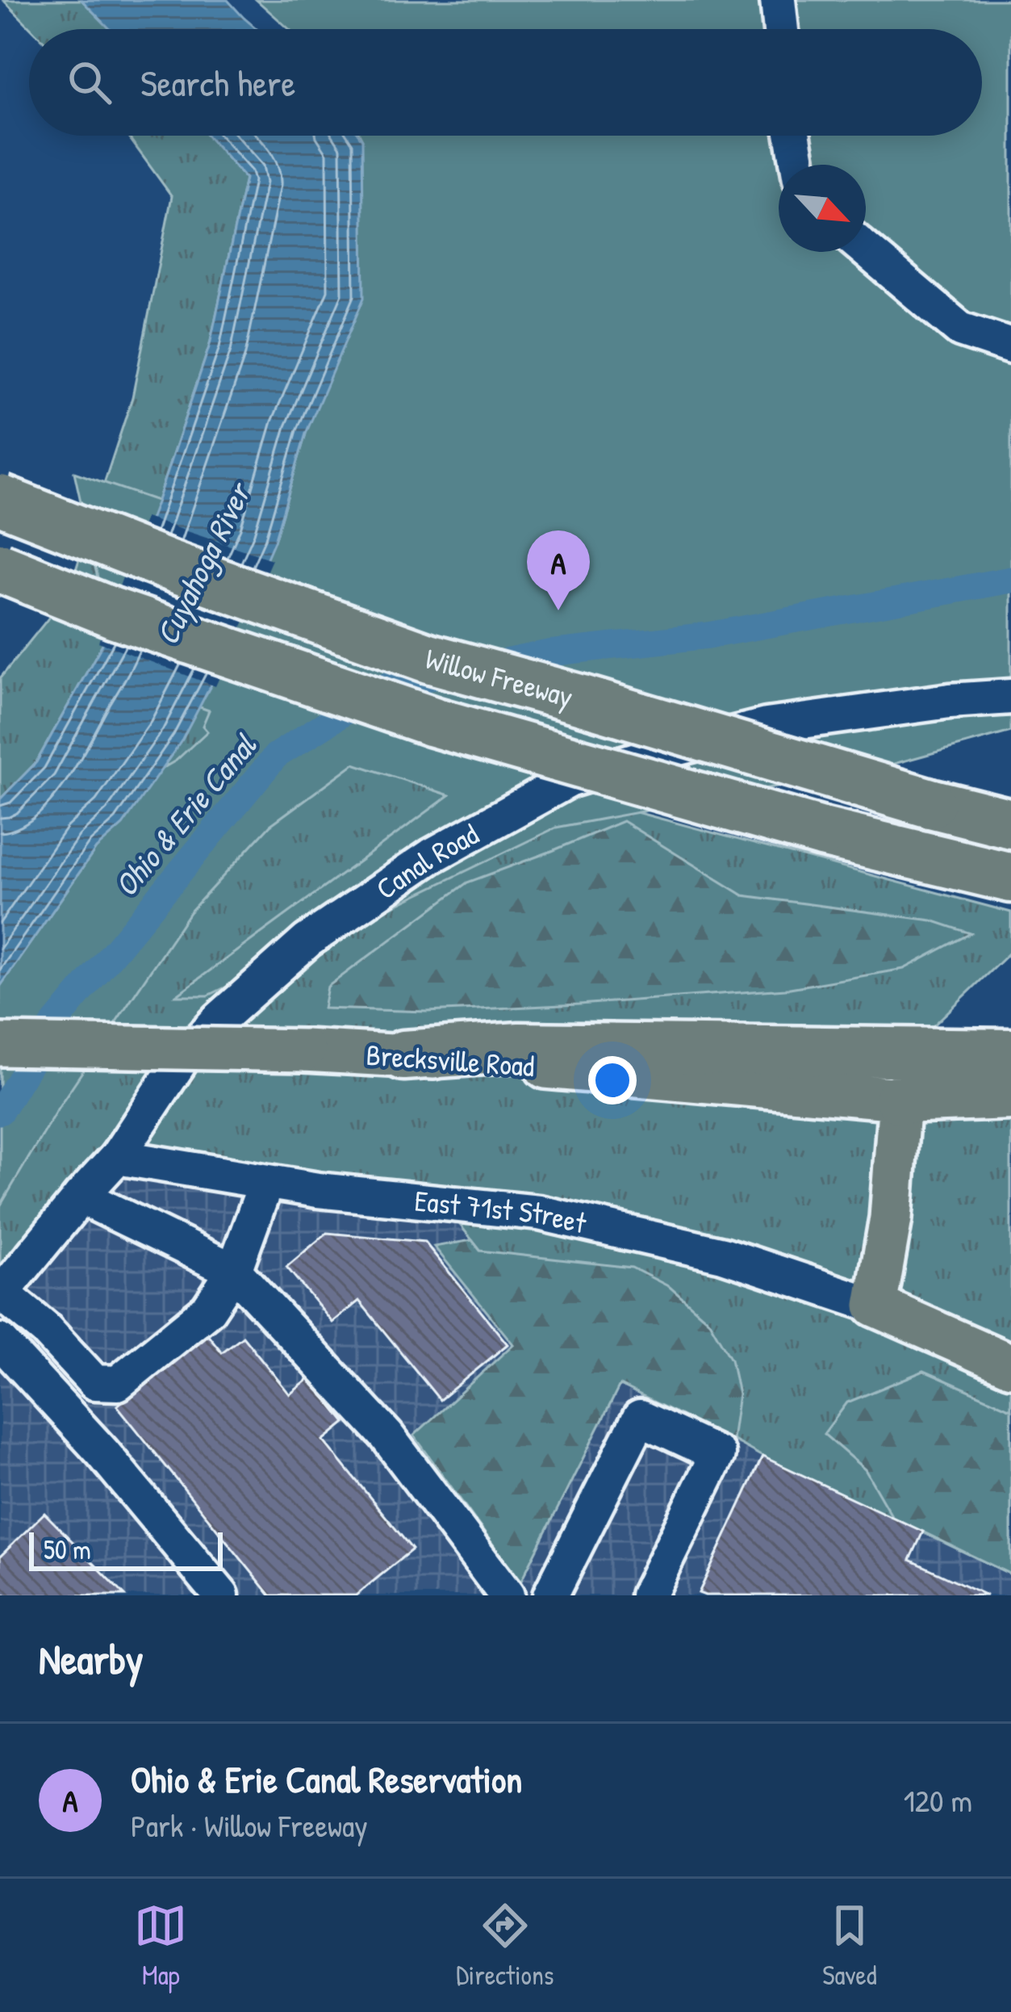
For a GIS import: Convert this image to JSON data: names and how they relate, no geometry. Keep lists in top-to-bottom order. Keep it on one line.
{"streets":{"highway":["Willow Freeway"],"main road":["Brecksville Road","East 71st Street"],"street":["Canal Road"]},"crossings":[["Canal Road","East 71st Street"]],"water":["Cuyahoga River","Ohio & Erie Canal"],"scale_bar":"50 m","north":"bottom right","page":{"search":"Search here","pins":"A","scale":"50 m","heading":"Nearby","list":[{"mark":"A","name":"Ohio & Erie Canal Reservation","note":"Park · Willow Freeway","value":"120 m"}],"nav":["Map","Directions","Saved"]}}
